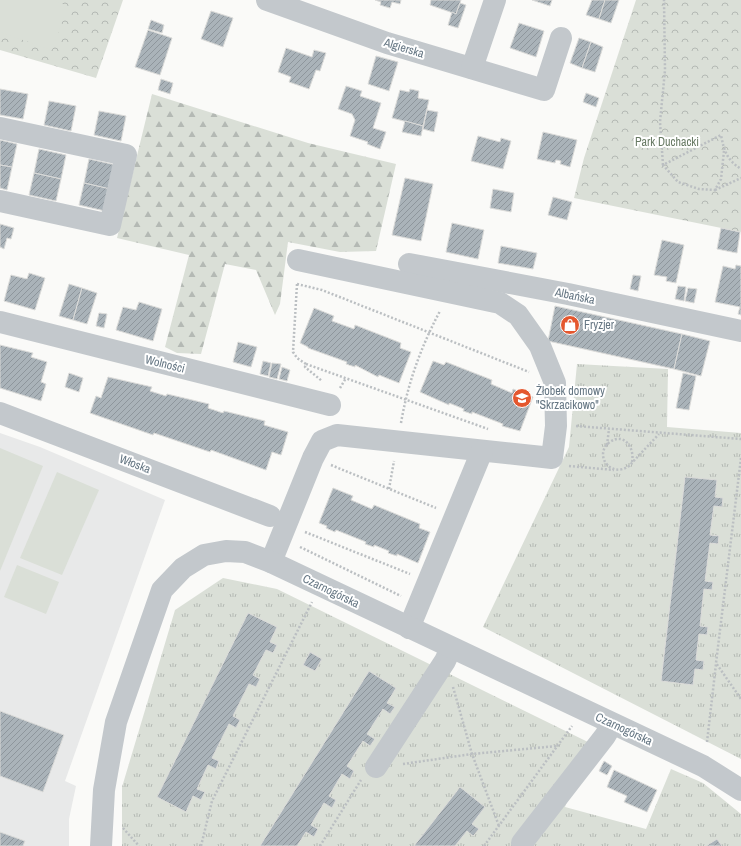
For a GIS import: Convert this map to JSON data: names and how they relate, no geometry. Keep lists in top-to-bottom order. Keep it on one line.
{"streets":{"street":["Algierska","Albańska","Wolności","Włoska","Czarnogórska"]},"parks":["Park Duchacki"],"places":{"shop":["Fryzjer"],"school or university":["Żłobek domowy \"Skrzacikowo\""]}}
